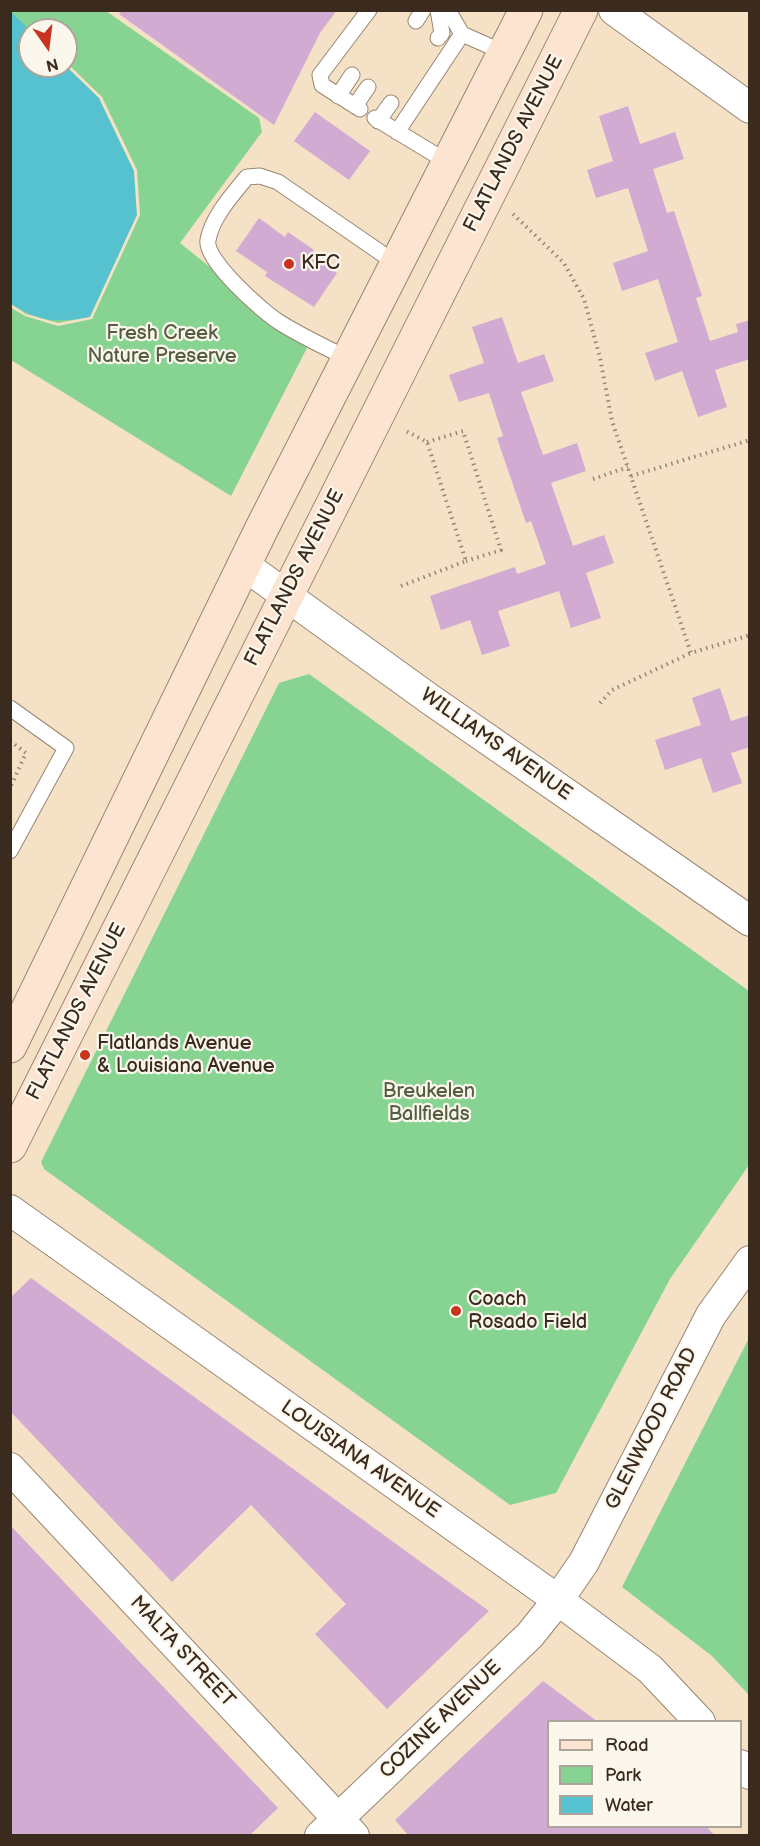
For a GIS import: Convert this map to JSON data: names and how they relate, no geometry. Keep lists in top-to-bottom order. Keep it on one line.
{"streets":{"main road":["FLATLANDS AVENUE"],"street":["WILLIAMS AVENUE","GLENWOOD ROAD","LOUISIANA AVENUE","MALTA STREET","COZINE AVENUE"]},"crossings":[["FLATLANDS AVENUE","WILLIAMS AVENUE"],["GLENWOOD ROAD","LOUISIANA AVENUE"],["GLENWOOD ROAD","COZINE AVENUE"],["LOUISIANA AVENUE","COZINE AVENUE"],["MALTA STREET","COZINE AVENUE"]],"parks":["Fresh Creek Nature Preserve","Breukelen Ballfields"],"places":["KFC","Flatlands Avenue & Louisiana Avenue","Coach Rosado Field"],"legend":["Road","Park","Water"],"north":"bottom"}
